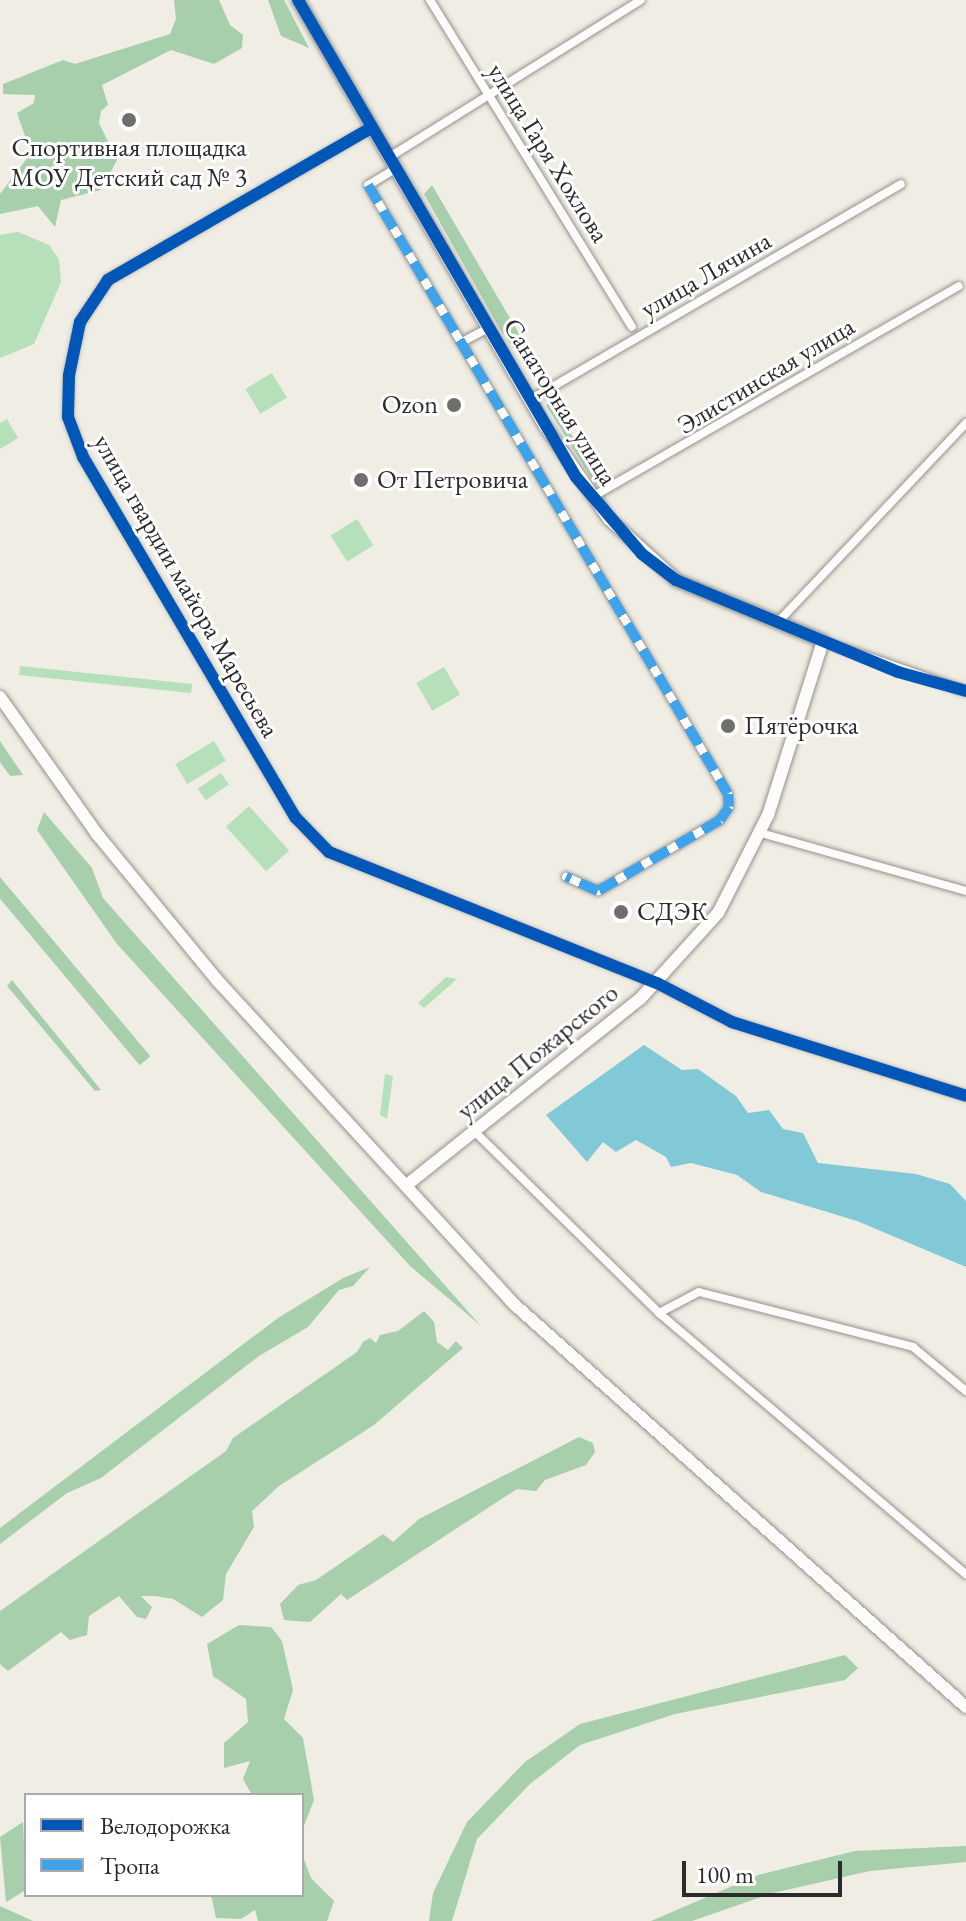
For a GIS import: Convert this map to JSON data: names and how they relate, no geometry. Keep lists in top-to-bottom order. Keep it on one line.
{"streets":{"street":["улица Гаря Хохлова","улица Лячина","Элистинская улица","Санаторная улица","улица гвардии майора Маресьева","улица Пожарского"]},"crossings":[["улица Лячина","Санаторная улица"],["Элистинская улица","Санаторная улица"],["Санаторная улица","улица гвардии майора Маресьева"],["Санаторная улица","улица Пожарского"],["улица гвардии майора Маресьева","улица Пожарского"]],"places":["Спортивная площадка МОУ Детский сад № 3","Ozon","От Петровича","Пятёрочка","СДЭК"],"legend":["Велодорожка","Тропа"],"scale_bar":"100 m"}
